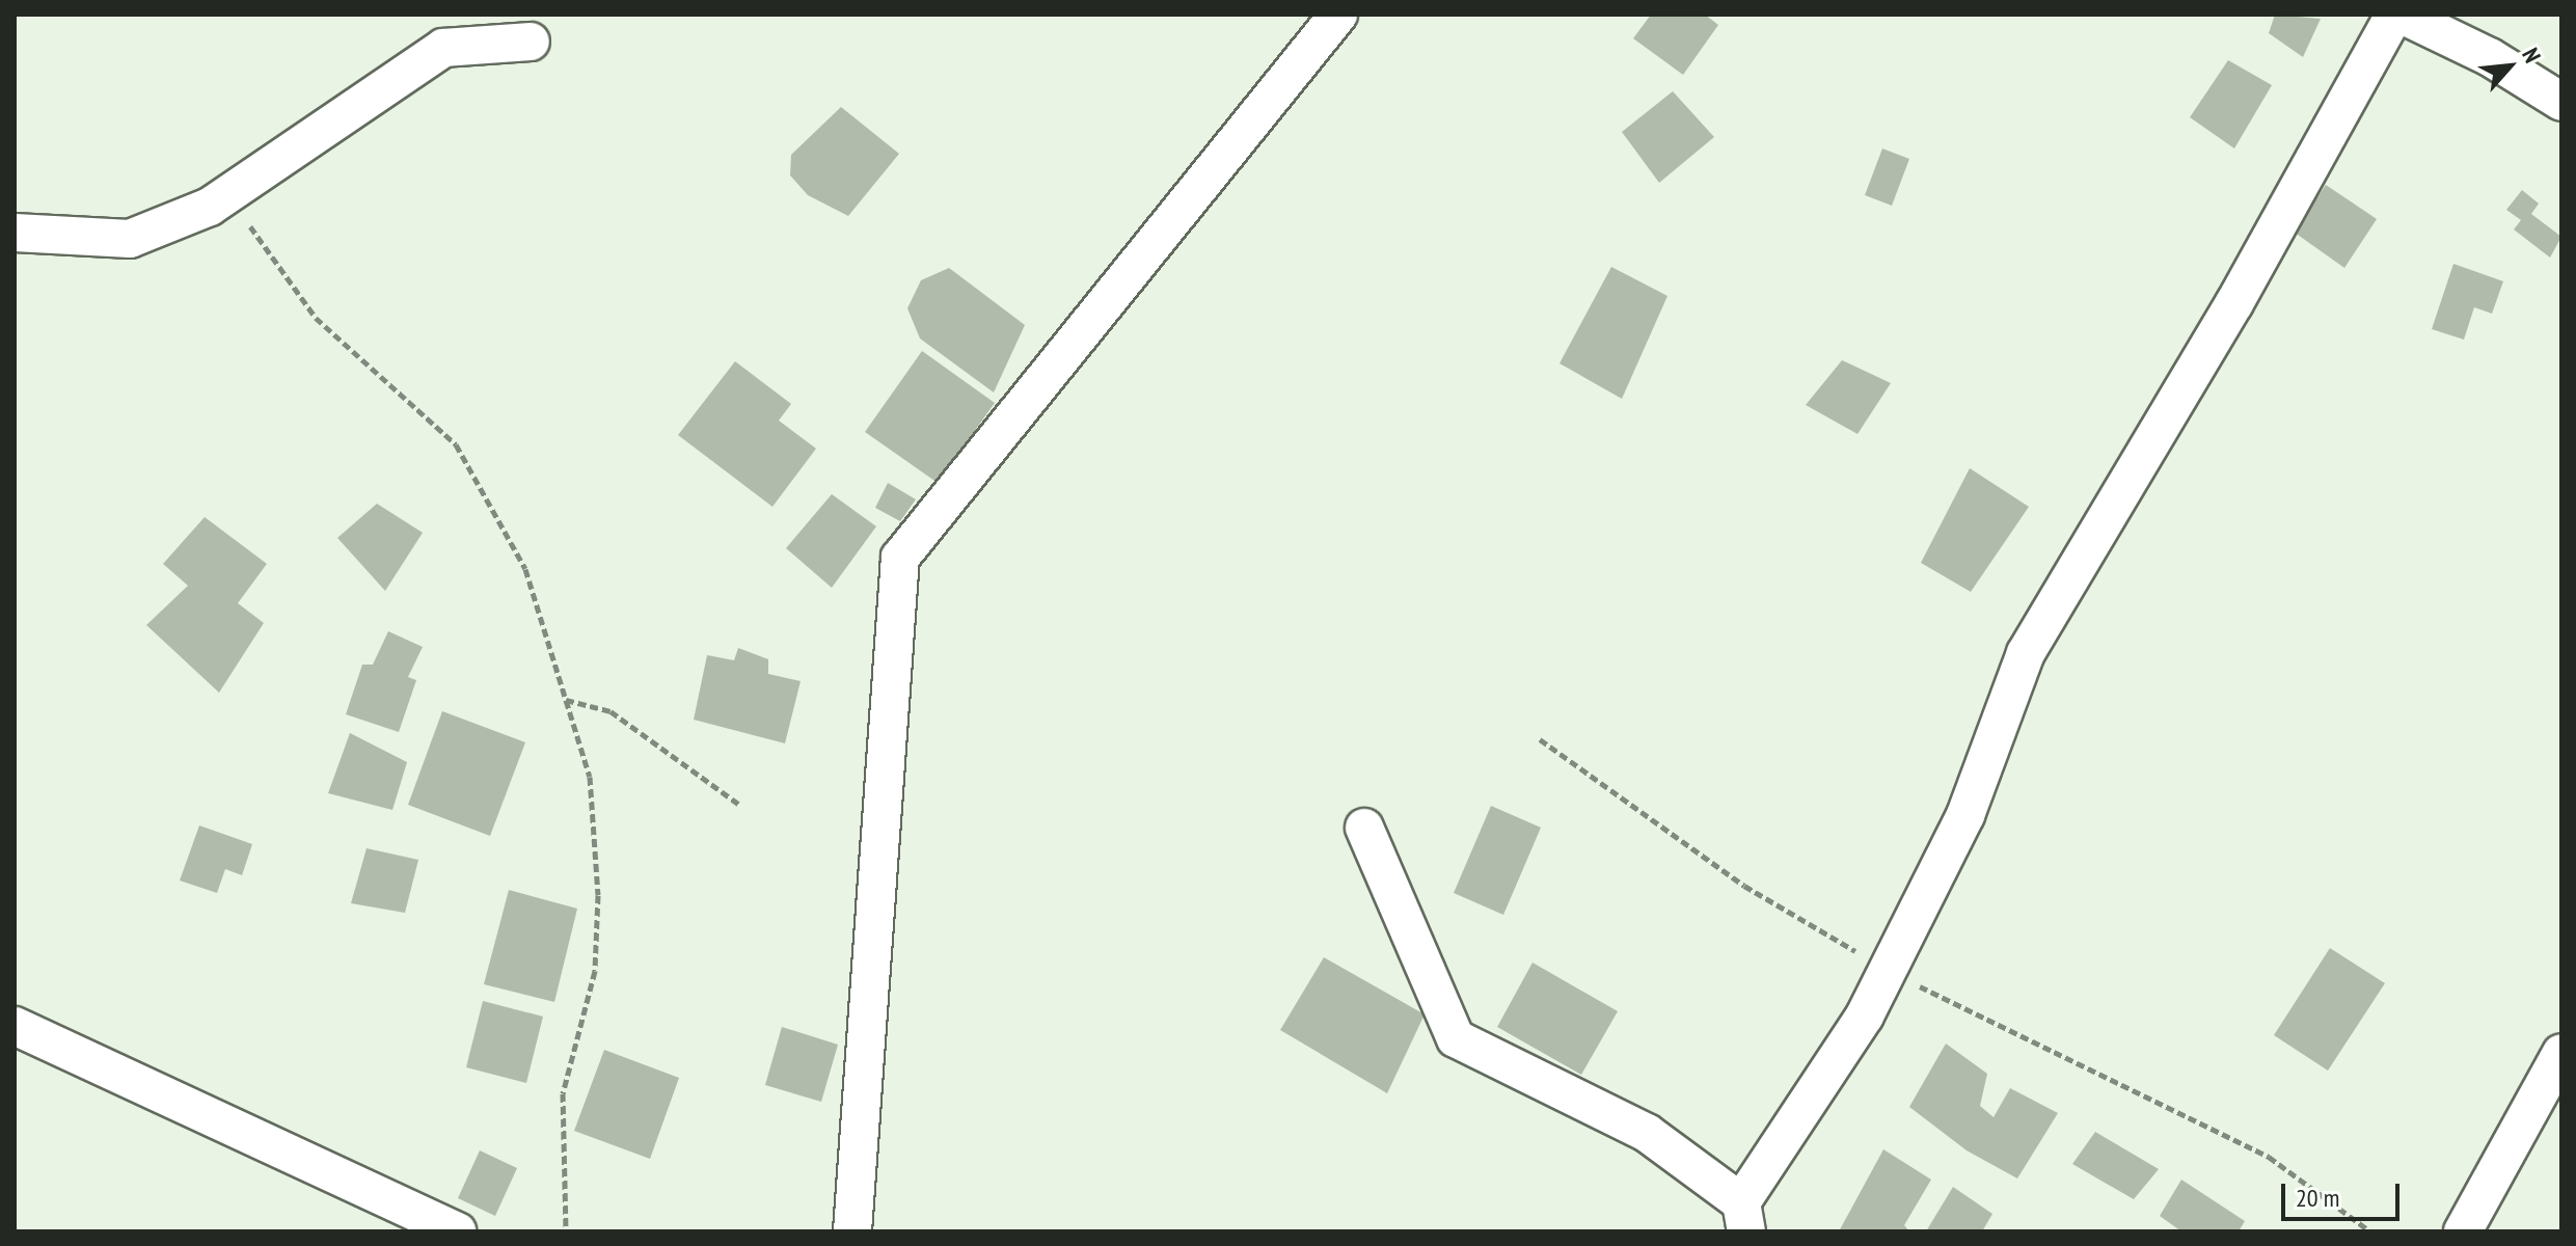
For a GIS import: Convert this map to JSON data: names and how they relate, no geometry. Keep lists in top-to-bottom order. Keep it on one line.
{"scale_bar":"20 m","north":"top right"}
